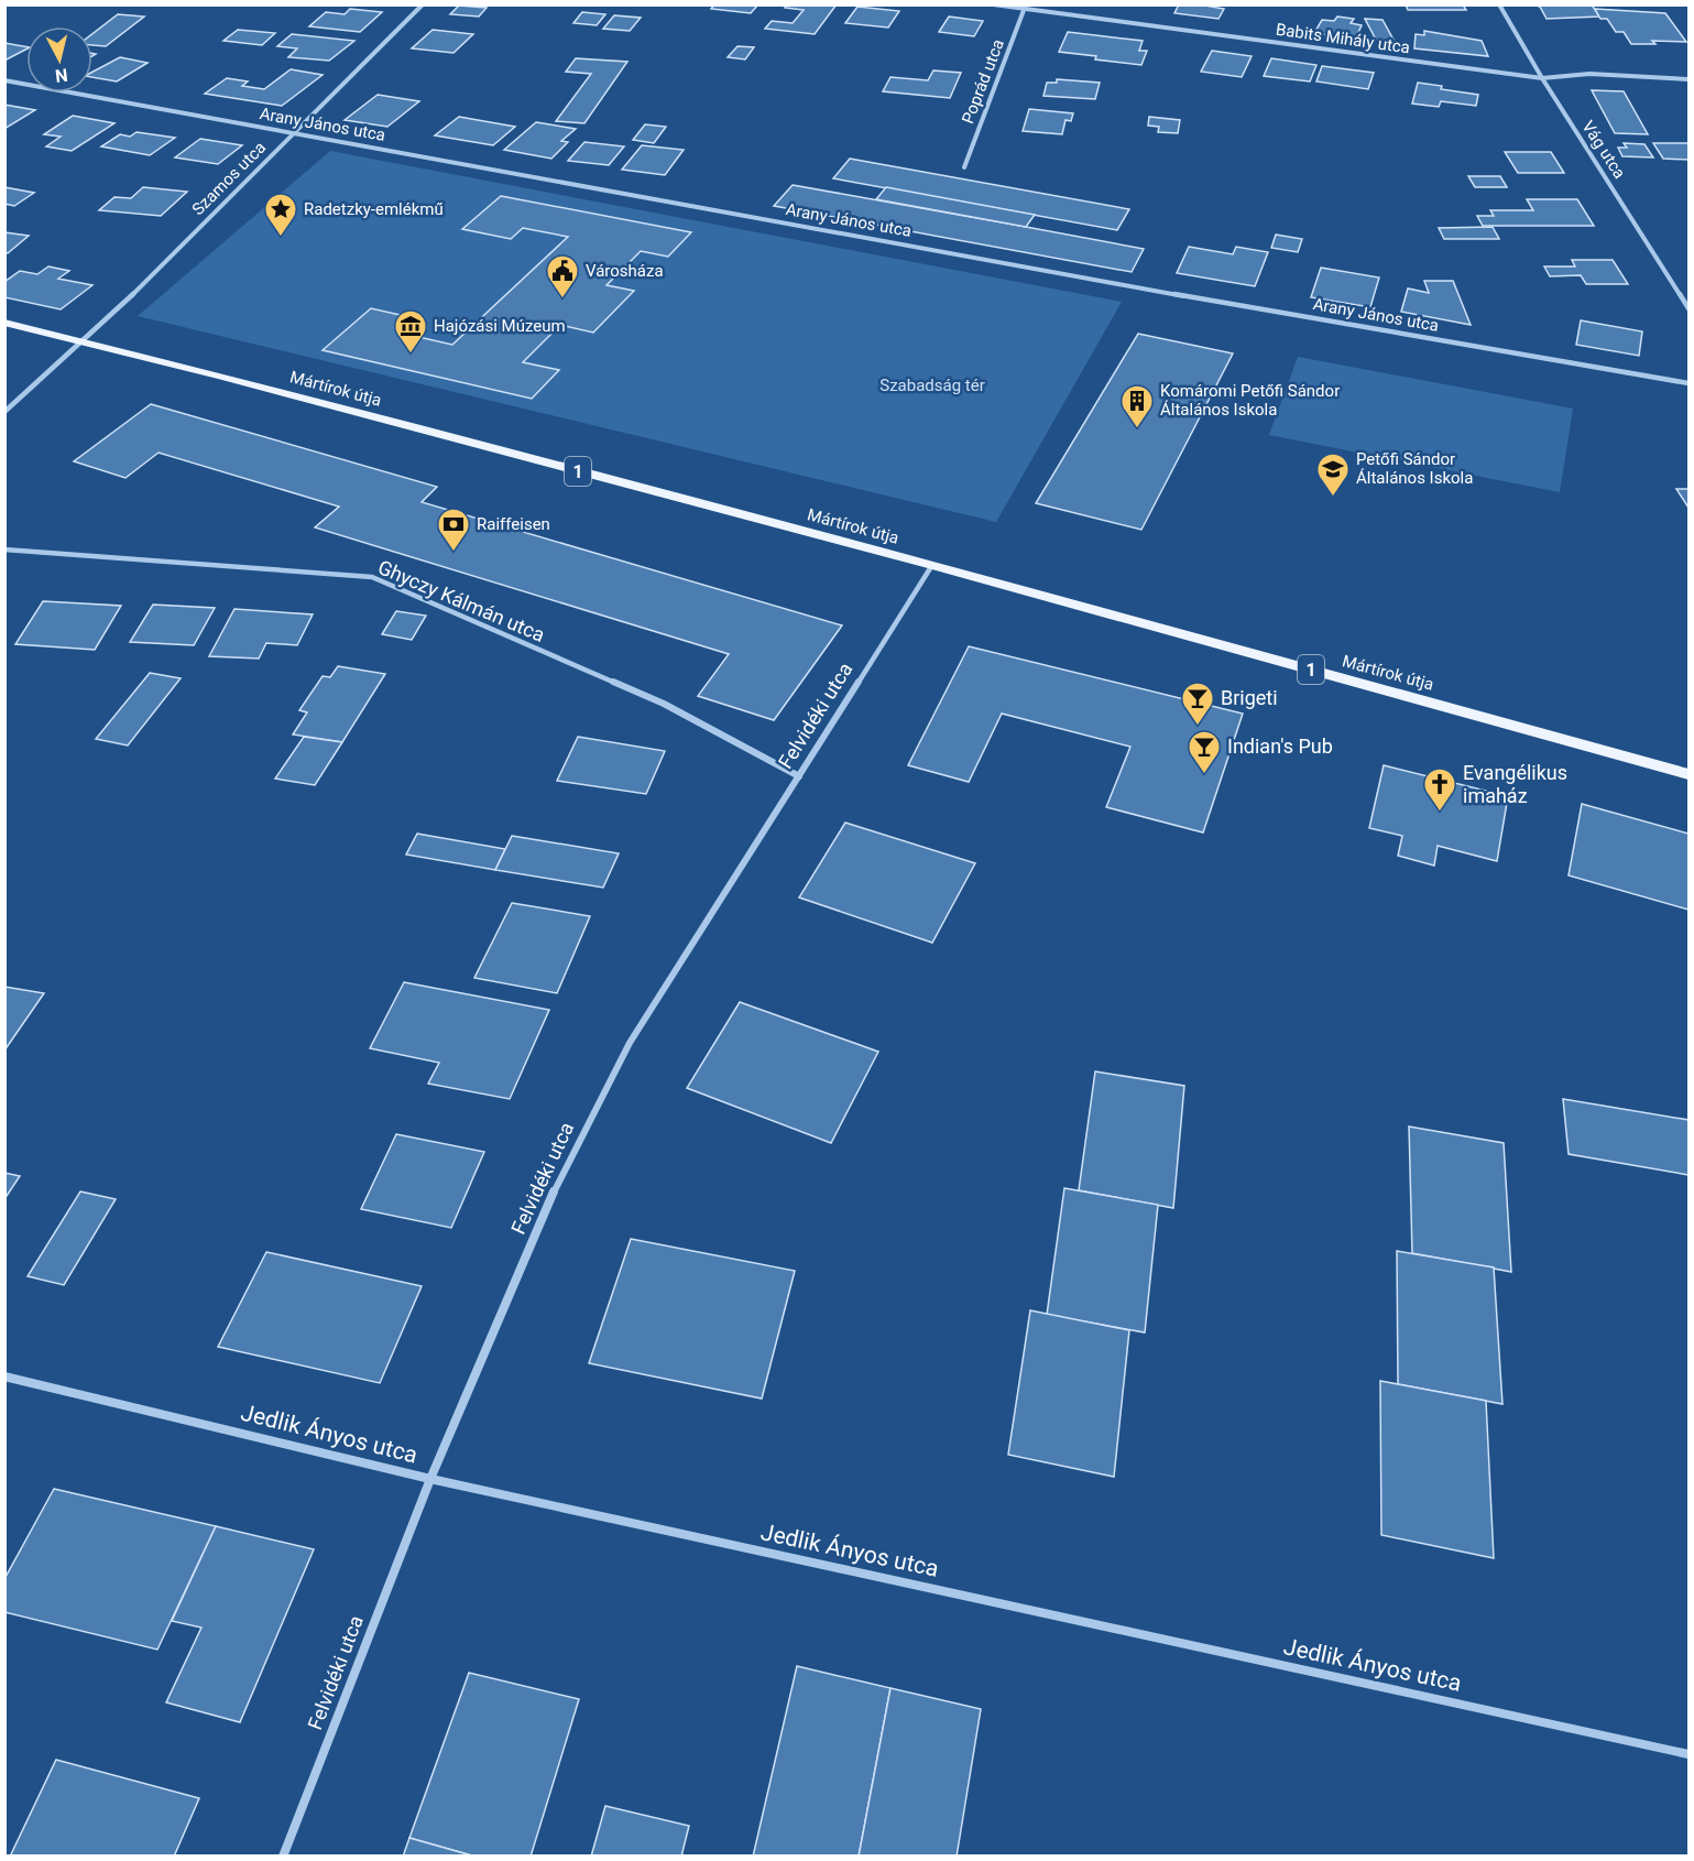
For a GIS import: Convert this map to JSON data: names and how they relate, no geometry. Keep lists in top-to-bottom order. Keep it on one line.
{"streets":{"main road":["Mártírok útja","1"],"street":["Babits Mihály utca","Poprád utca","Arany János utca","Vág utca","Szamos utca","Ghyczy Kálmán utca","Felvidéki utca","Jedlik Ányos utca"]},"crossings":[["Babits Mihály utca","Poprád utca"],["Babits Mihály utca","Vág utca"],["Arany János utca","Szamos utca"],["Szamos utca","Mártírok útja"],["Mártírok útja","Felvidéki utca"],["Ghyczy Kálmán utca","Felvidéki utca"],["Felvidéki utca","Jedlik Ányos utca"]],"parks":["Szabadság tér"],"places":{"place":["Radetzky-emlékmű"],"public building":["Városháza"],"museum":["Hajózási Múzeum"],"building":["Komáromi Petőfi Sándor Általános Iskola"],"school or university":["Petőfi Sándor Általános Iskola"],"bank":["Raiffeisen"],"bar":["Brigeti","Indian's Pub"],"church":["Evangélikus imaház"]},"north":"bottom"}
